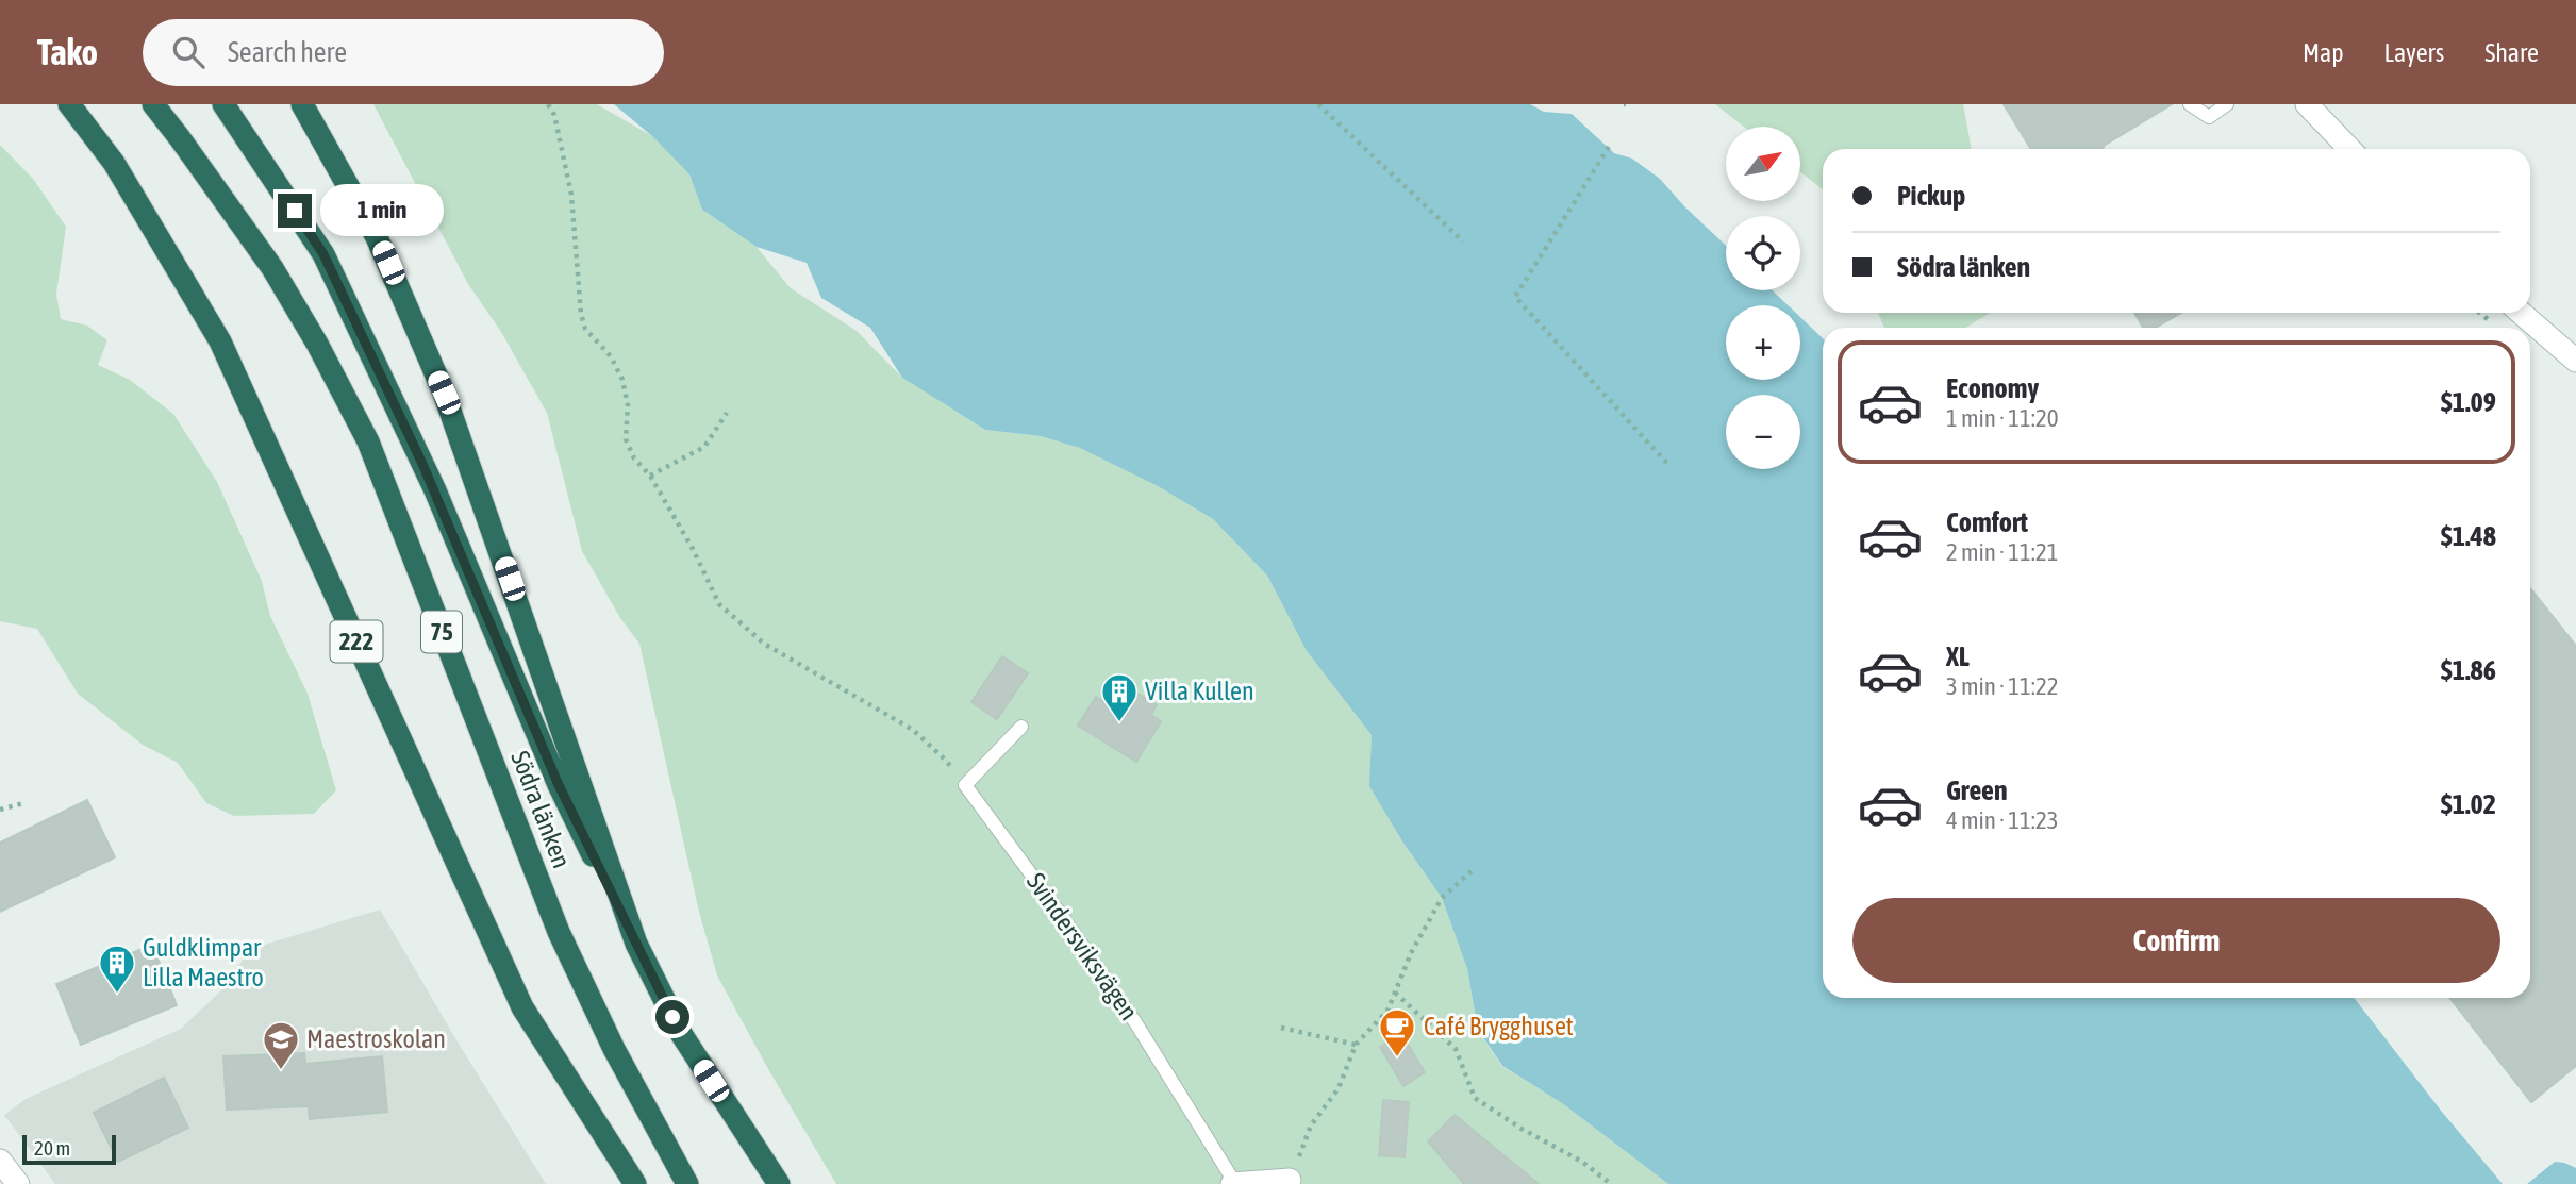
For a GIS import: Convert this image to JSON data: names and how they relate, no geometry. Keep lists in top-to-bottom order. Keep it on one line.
{"streets":{"highway":["75","222","Södra länken"],"street":["Svindersviksvägen"]},"places":{"building":["Villa Kullen","Guldklimpar Lilla Maestro"],"cafe":["Café Brygghuset"],"school or university":["Maestroskolan"]},"scale_bar":"20 m","north":"top right","page":{"header":"Tako","search":"Search here","nav":["Map","Layers","Share"],"map_buttons":["+","−"],"banner":["Pickup","Södra länken"],"bubble":"1 min","list":[{"name":"Economy","note":"1 min · 11:20","value":"$1.09"},{"name":"Comfort","note":"2 min · 11:21","value":"$1.48"},{"name":"XL","note":"3 min · 11:22","value":"$1.86"},{"name":"Green","note":"4 min · 11:23","value":"$1.02"}],"buttons":"Confirm","scale":"20 m"}}
